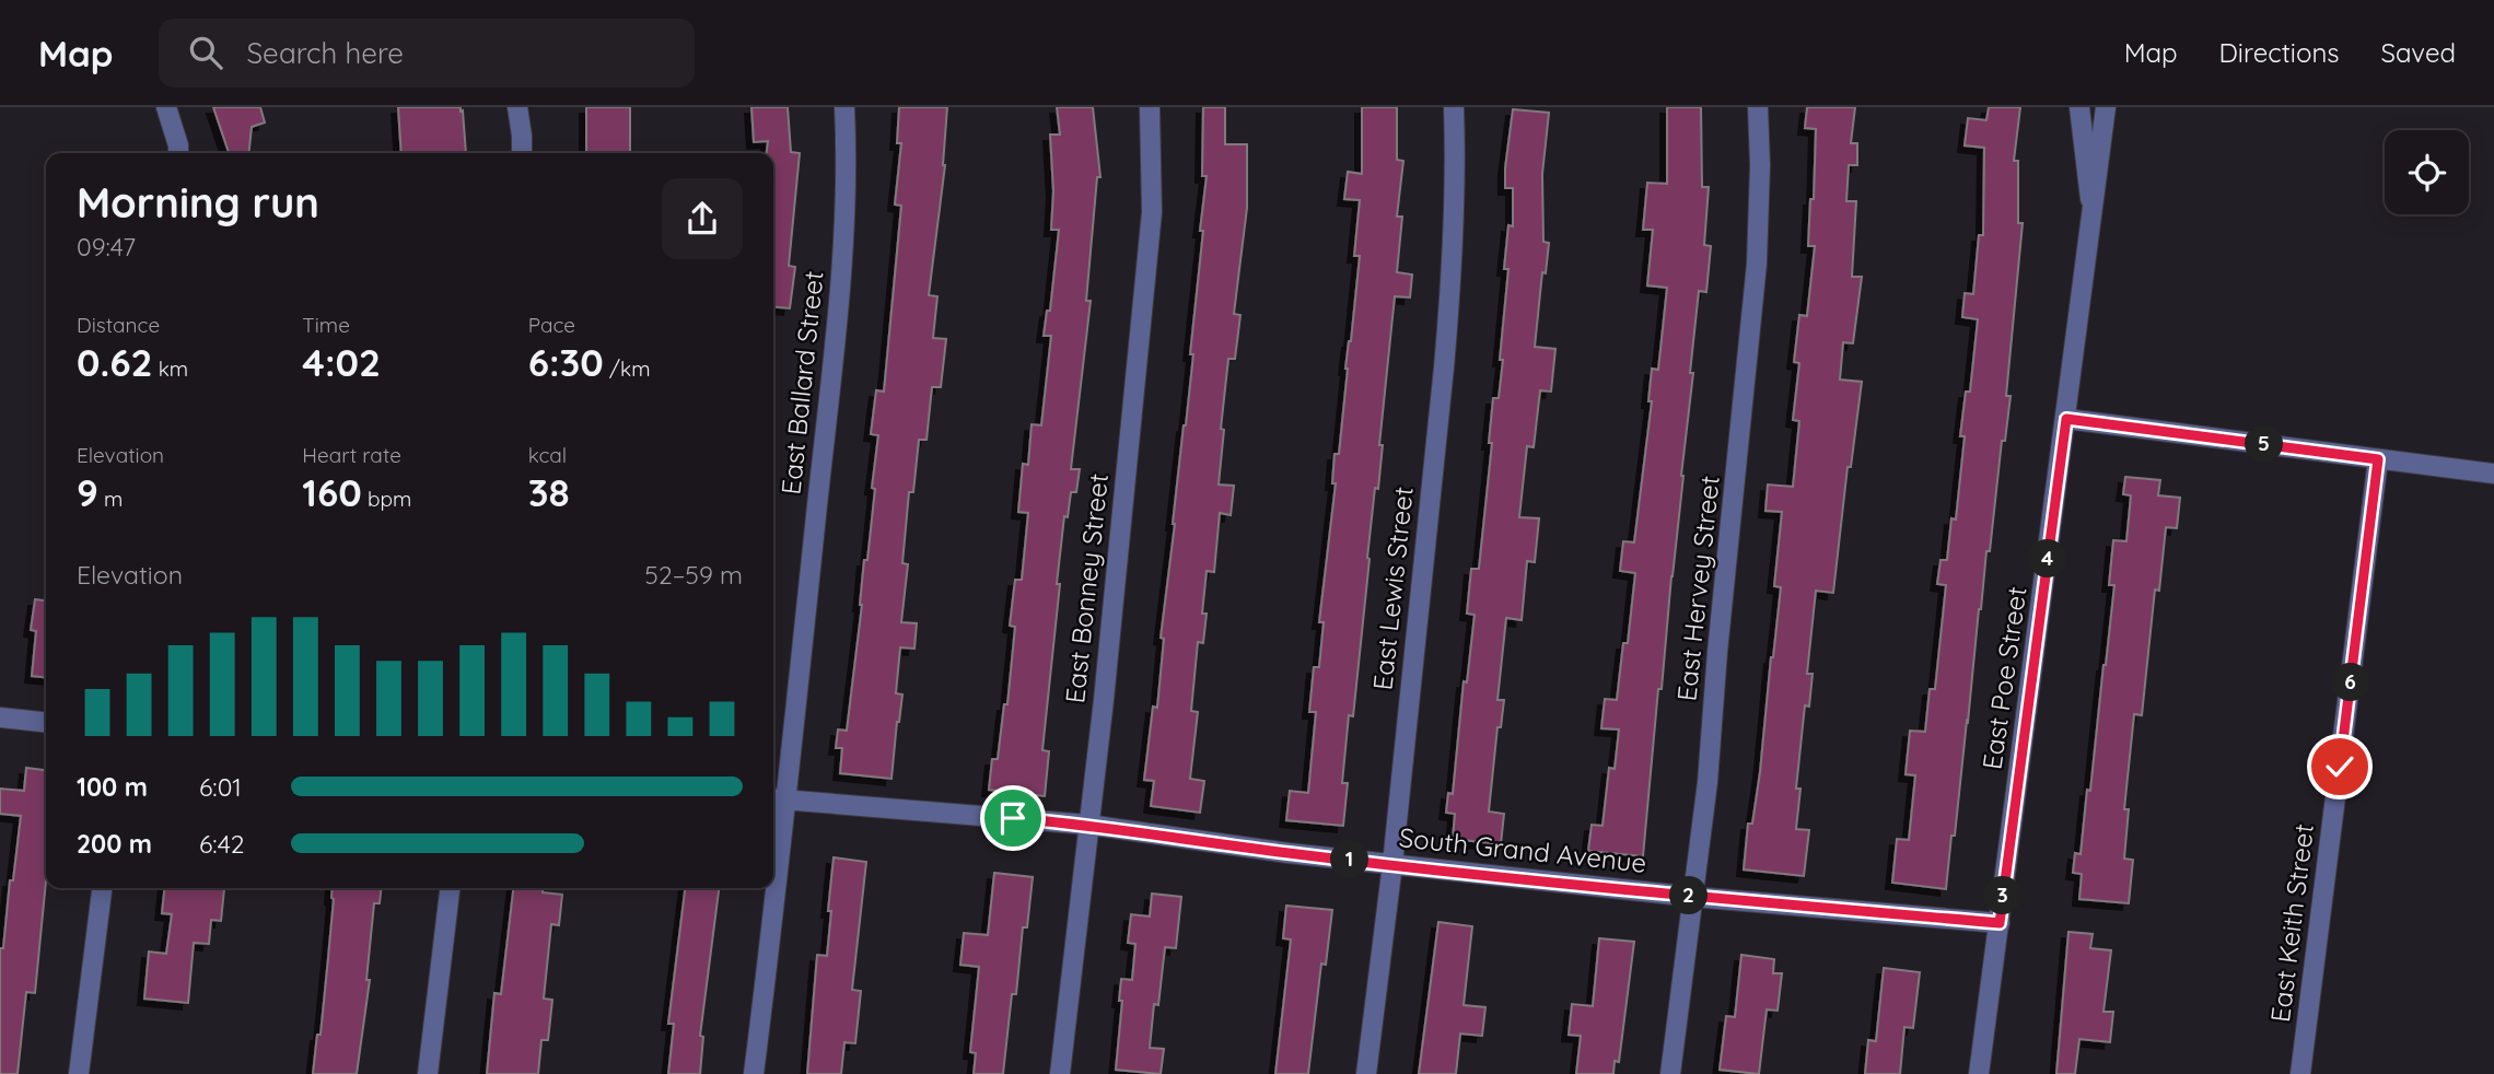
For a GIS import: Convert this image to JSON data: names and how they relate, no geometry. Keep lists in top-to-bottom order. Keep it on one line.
{"streets":{"street":["East Ballard Street","East Bonney Street","East Lewis Street","East Hervey Street","East Poe Street","South Grand Avenue","East Keith Street"]},"crossings":[["East Ballard Street","South Grand Avenue"],["East Bonney Street","South Grand Avenue"],["East Lewis Street","South Grand Avenue"],["East Hervey Street","South Grand Avenue"],["East Poe Street","South Grand Avenue"]],"page":{"header":"Map","search":"Search here","nav":["Map","Directions","Saved"],"heading":["Morning run","09:47"],"stats":[["Distance","0.62 km"],["Time","4:02"],["Pace","6:30 /km"],["Elevation","9 m"],["Heart rate","160 bpm"],["kcal","38"]],"pins":["5","4","6","1","2","3"],"chart":["Elevation","52–59 m"],"list":[{"name":"100 m","note":"6:01"},{"name":"200 m","note":"6:42"}]}}
